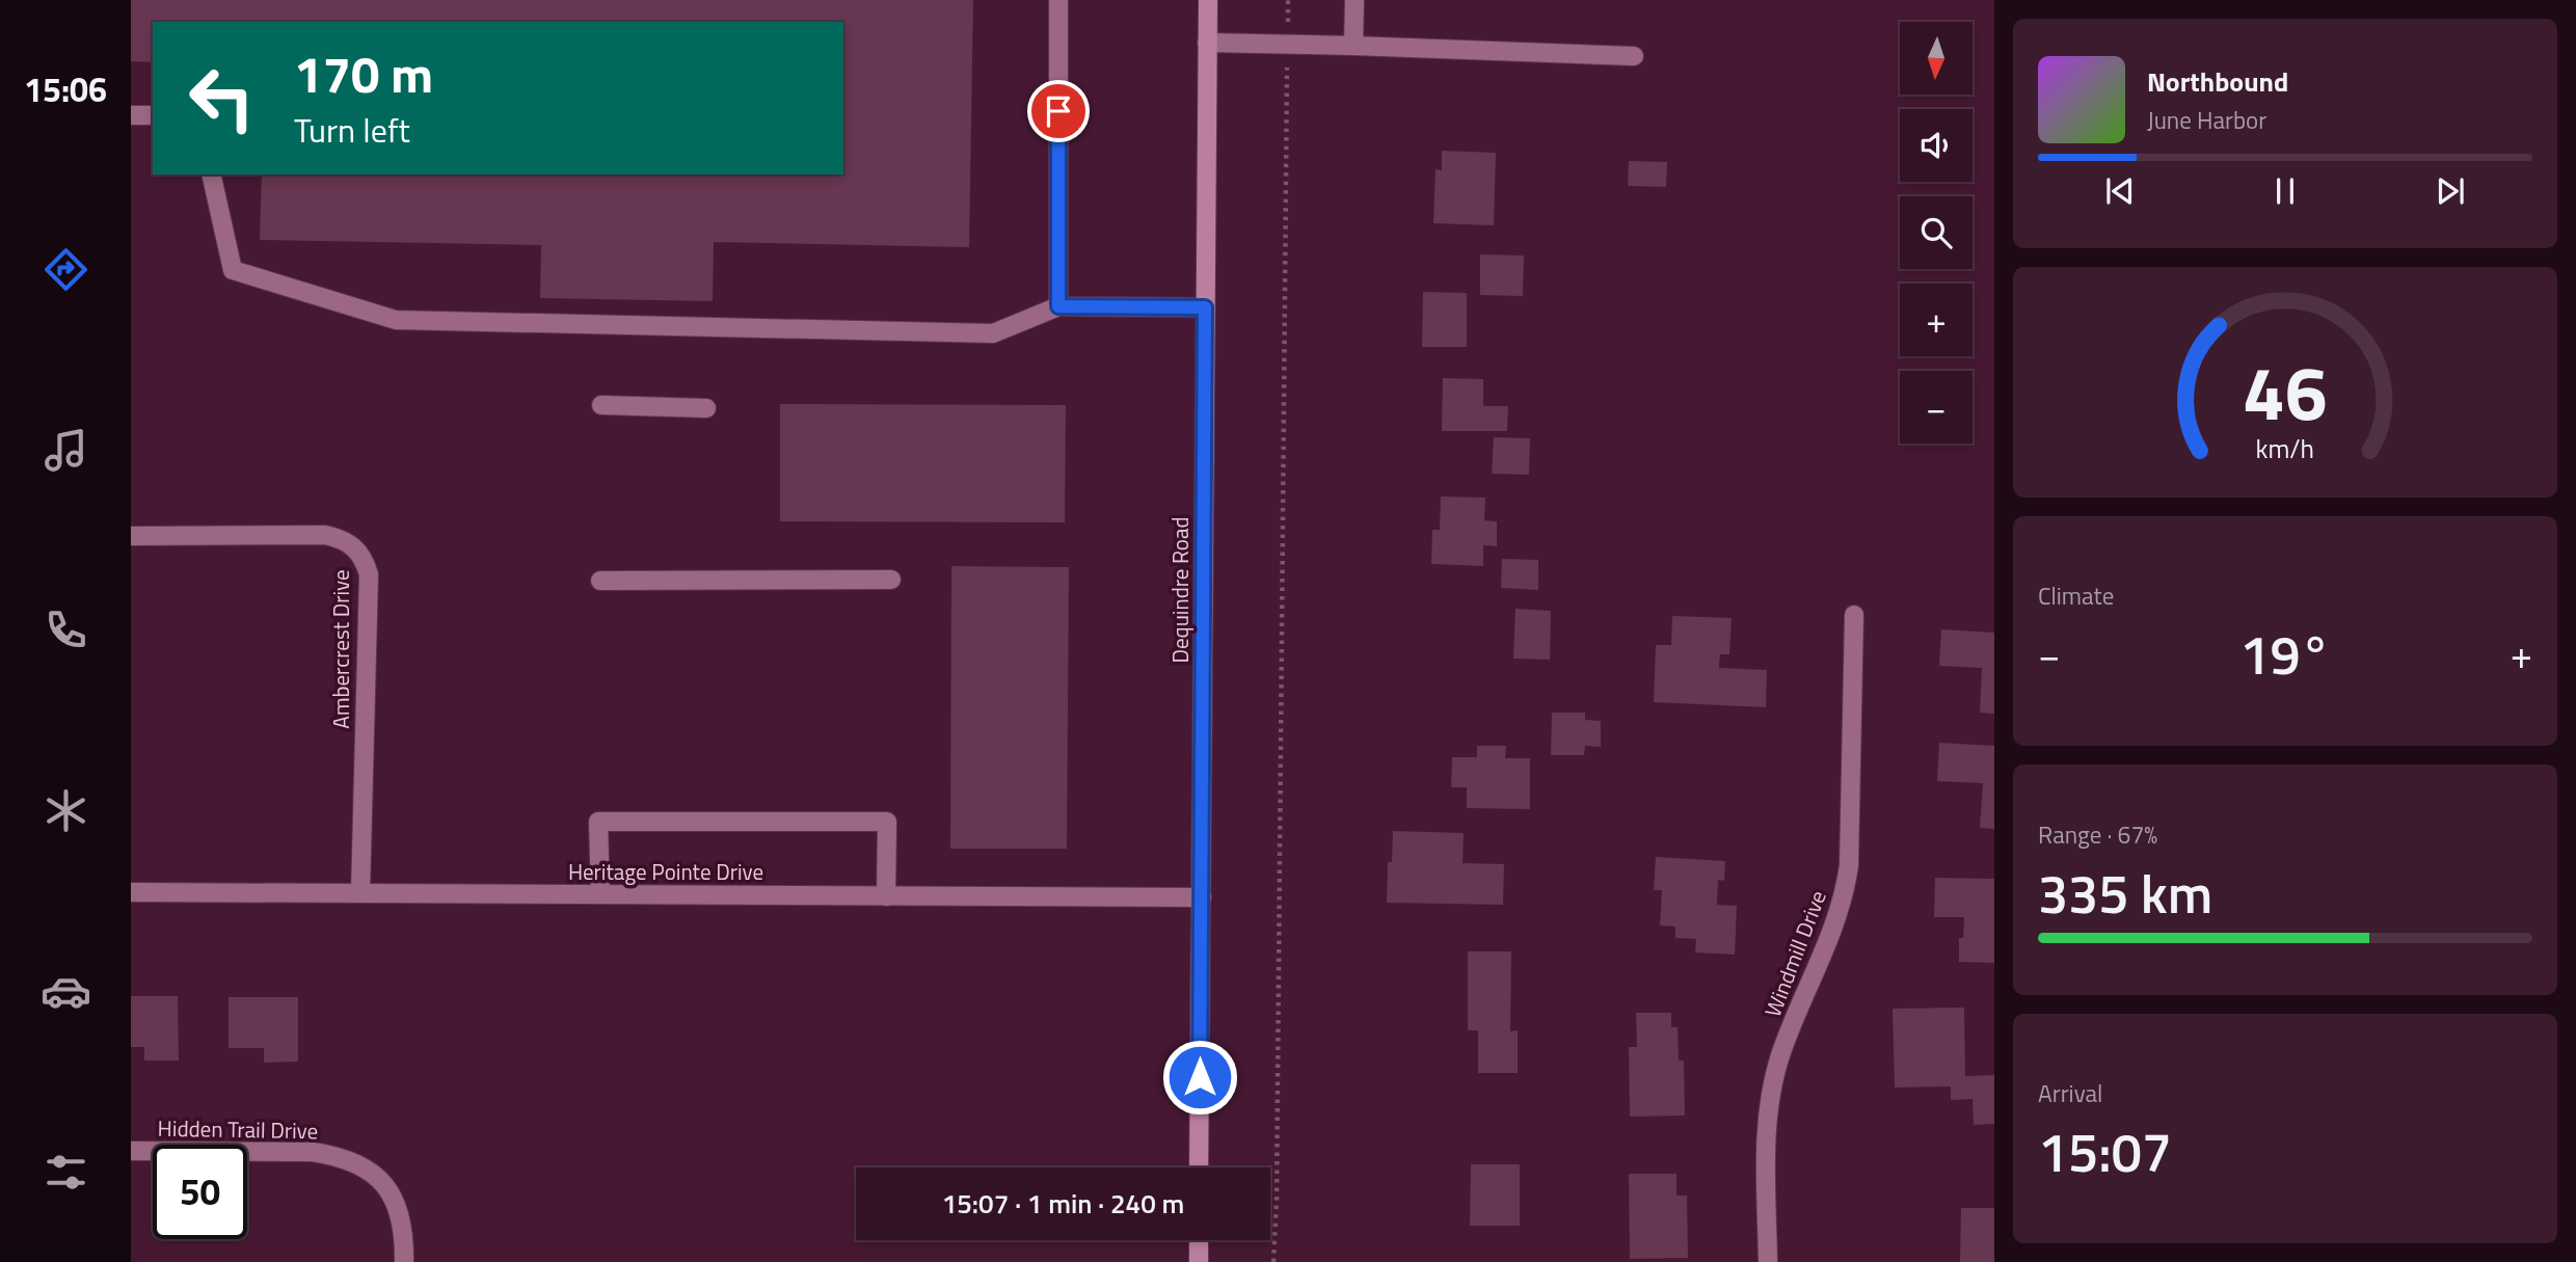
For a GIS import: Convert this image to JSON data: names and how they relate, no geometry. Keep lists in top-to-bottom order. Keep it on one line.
{"streets":{"main road":["Dequindre Road"],"street":["Ambercrest Drive","Heritage Pointe Drive","Windmill Drive","Hidden Trail Drive"]},"crossings":[["Dequindre Road","Heritage Pointe Drive"],["Ambercrest Drive","Heritage Pointe Drive"]],"north":"bottom","page":{"tabs":"15:06","map_buttons":["+","−"],"turn":["170 m","Turn left"],"song":["Northbound","June Harbor"],"tile":["Climate",["Range · 67%","335 km"],["Arrival","15:07"]],"heat":["−","19°","+"],"limit":"50","trip":"15:07 · 1 min · 240 m","gauge":["46","km/h"]}}
